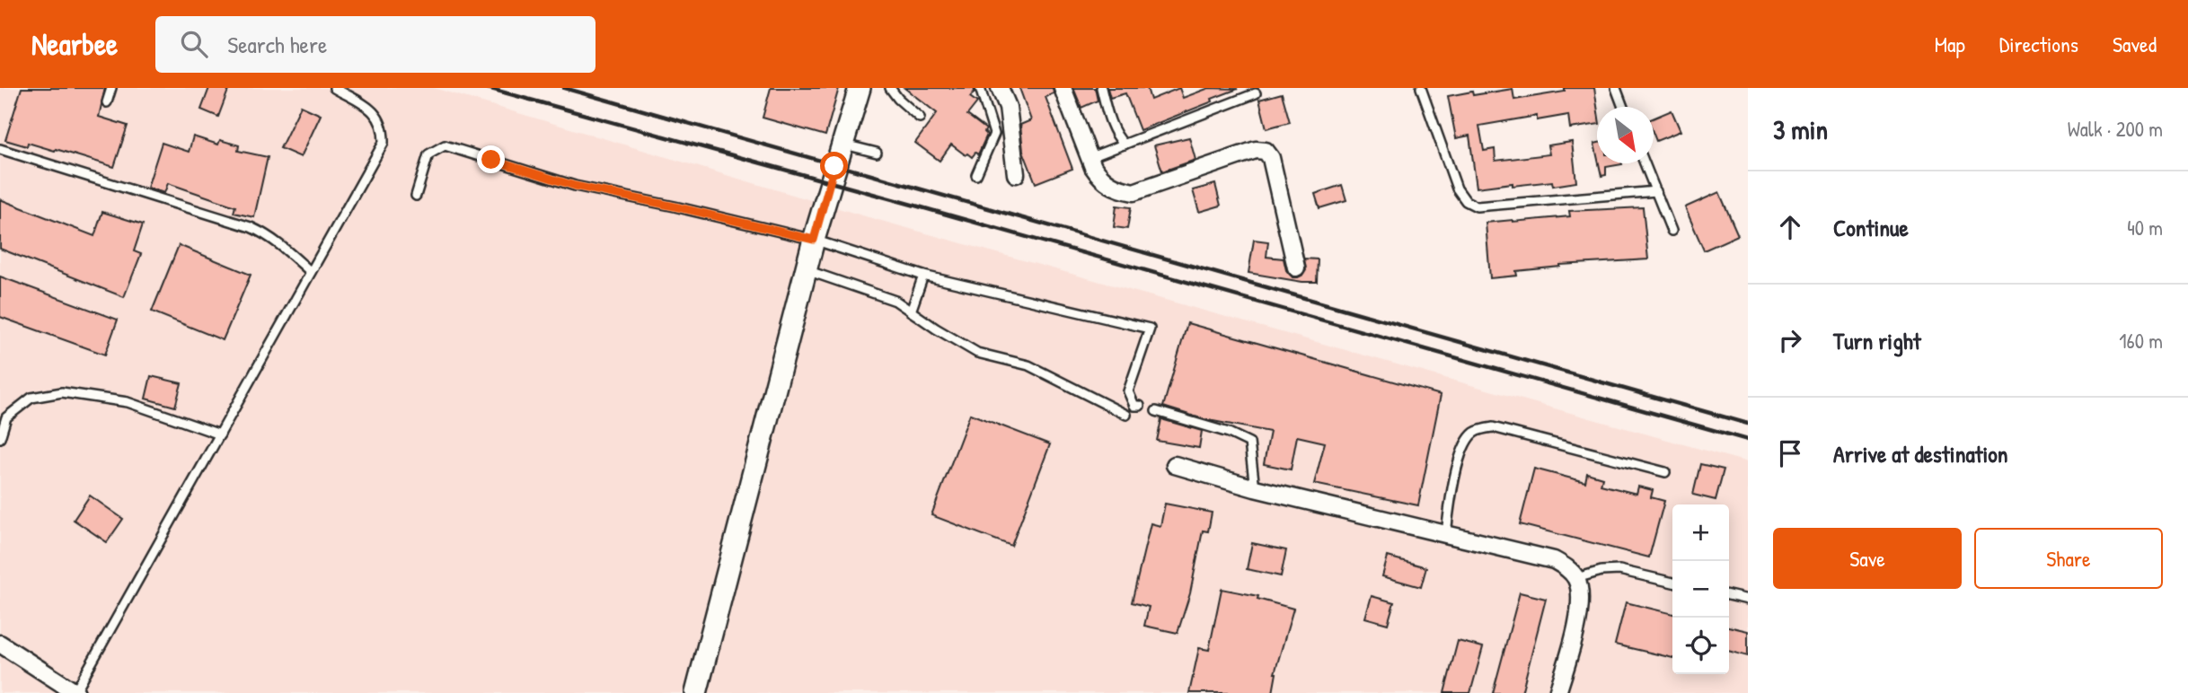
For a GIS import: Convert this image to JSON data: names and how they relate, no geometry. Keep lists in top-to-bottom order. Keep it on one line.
{"north":"bottom right","page":{"header":"Nearbee","search":"Search here","nav":["Map","Directions","Saved"],"heading":["3 min","Walk · 200 m"],"list":[["Continue","40 m"],["Turn right","160 m"],"Arrive at destination"],"map_buttons":["+","−"],"buttons":["Save","Share"]}}
